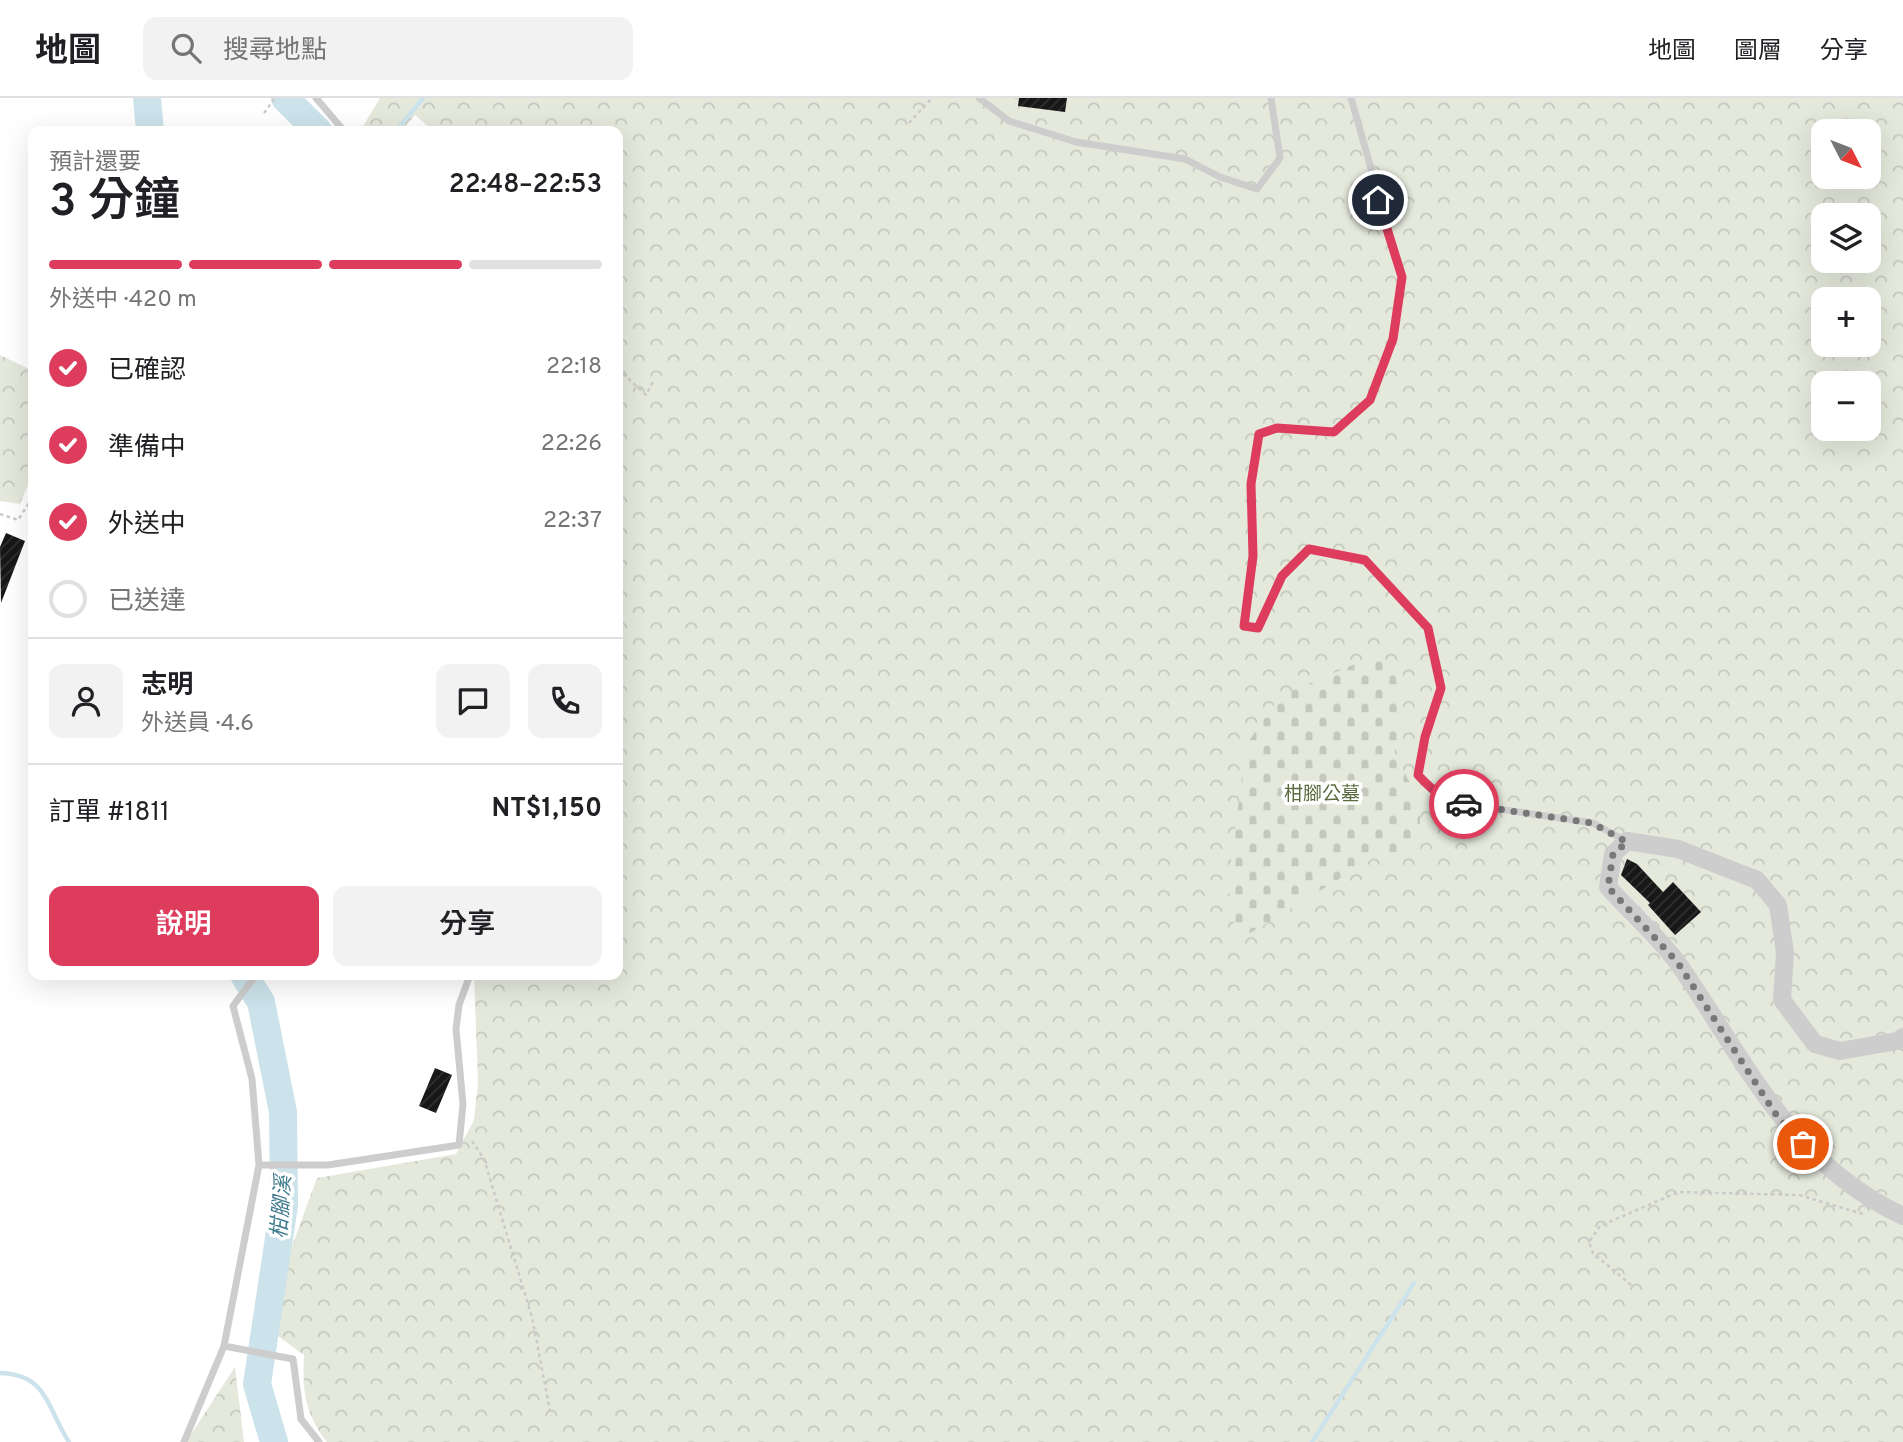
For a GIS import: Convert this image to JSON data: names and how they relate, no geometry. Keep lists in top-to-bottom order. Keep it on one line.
{"water":["柑腳溪"],"parks":["柑腳公墓"],"north":"bottom right","page":{"header":"地圖","search":"搜尋地點","nav":["地圖","圖層","分享"],"map_buttons":["+","−"],"heading":["3 分鐘","預計還要","22:48–22:53"],"panel":["志明","外送員 · 4.6","訂單 #1811","NT$1,150"],"bar":"外送中 · 420 m","list":[["已確認","22:18"],["準備中","22:26"],["外送中","22:37"],"已送達"],"buttons":["說明","分享"]}}
